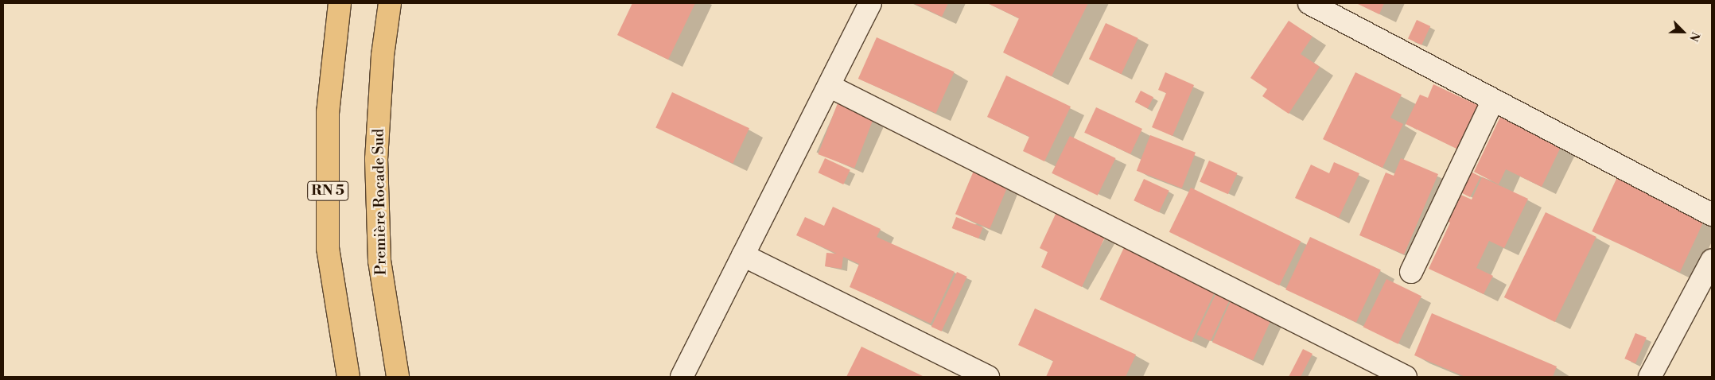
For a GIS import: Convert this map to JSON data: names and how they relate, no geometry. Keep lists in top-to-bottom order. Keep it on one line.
{"streets":{"highway":["RN 5","Première Rocade Sud"]},"north":"bottom right"}
